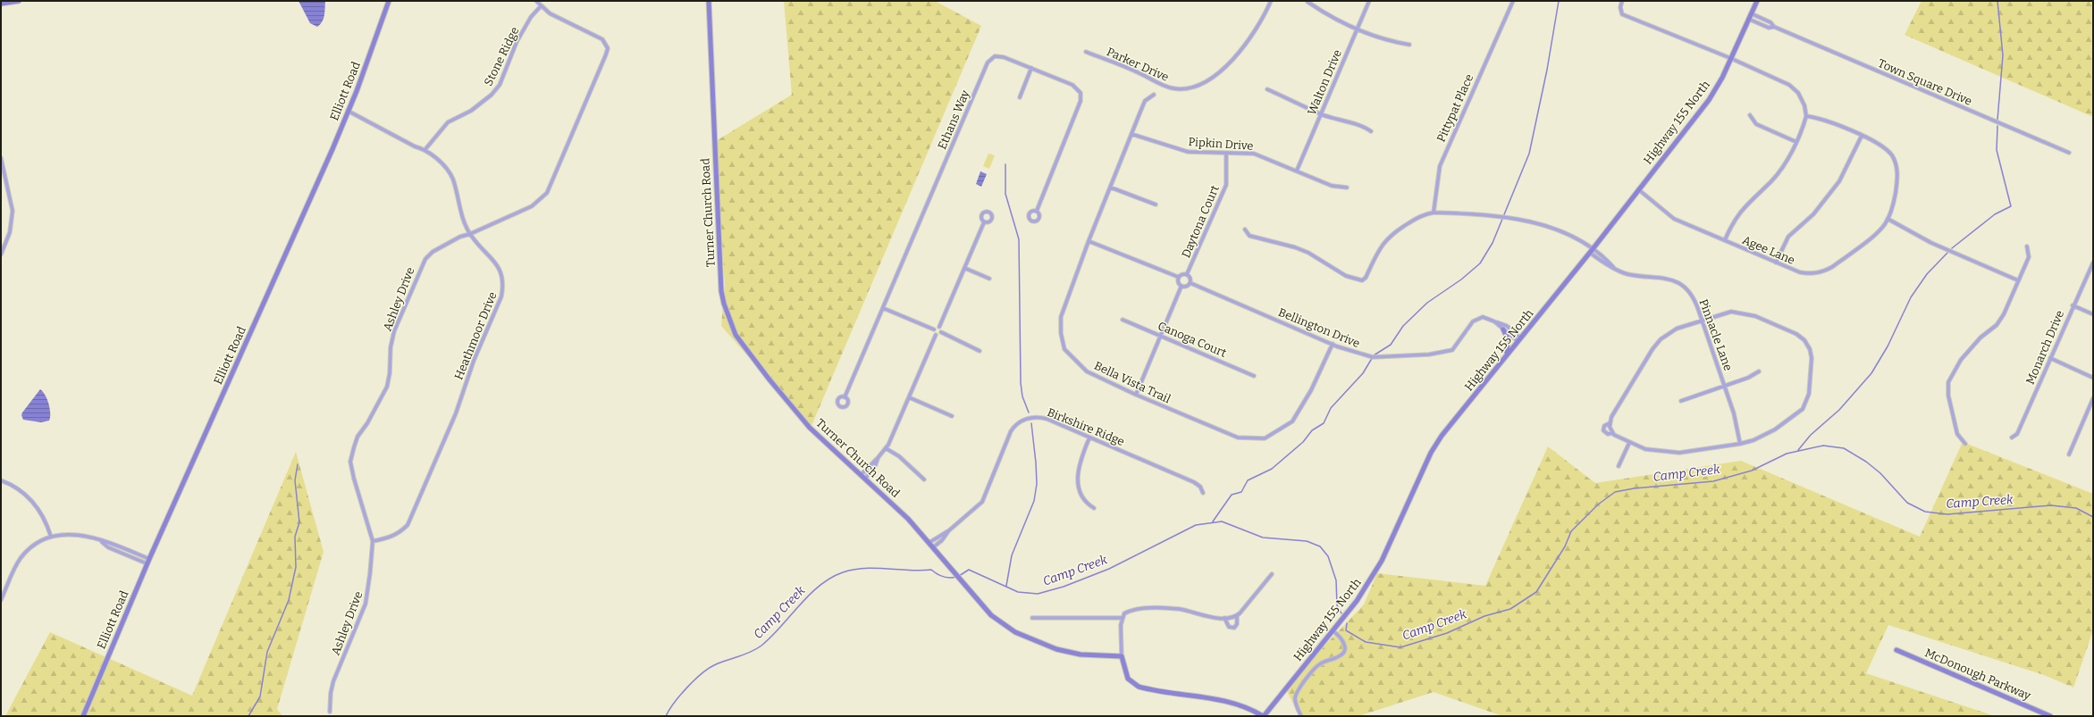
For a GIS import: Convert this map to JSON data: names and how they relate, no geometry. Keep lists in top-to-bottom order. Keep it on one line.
{"streets":{"street":["Stone Ridge","Parker Drive","Walton Drive","Town Square Drive","Elliott Road","Pittypat Place","Ethans Way","Highway 155 North","Pipkin Drive","Turner Church Road","Daytona Court","Agee Lane","Ashley Drive","Bellington Drive","Pinnacle Lane","Heathmoor Drive","Canoga Court","Monarch Drive","Bella Vista Trail","Birkshire Ridge","McDonough Parkway"]},"crossings":[["Stone Ridge","Ashley Drive"],["Stone Ridge","Heathmoor Drive"],["Walton Drive","Pipkin Drive"],["Town Square Drive","Highway 155 North"],["Elliott Road","Heathmoor Drive"],["Pittypat Place","Pinnacle Lane"],["Highway 155 North","Agee Lane"],["Highway 155 North","Bellington Drive"],["Highway 155 North","Pinnacle Lane"],["Pipkin Drive","Daytona Court"],["Pipkin Drive","Bella Vista Trail"],["Turner Church Road","Birkshire Ridge"],["Daytona Court","Bellington Drive"],["Ashley Drive","Heathmoor Drive"],["Bellington Drive","Bella Vista Trail"]],"water":["Camp Creek"]}
